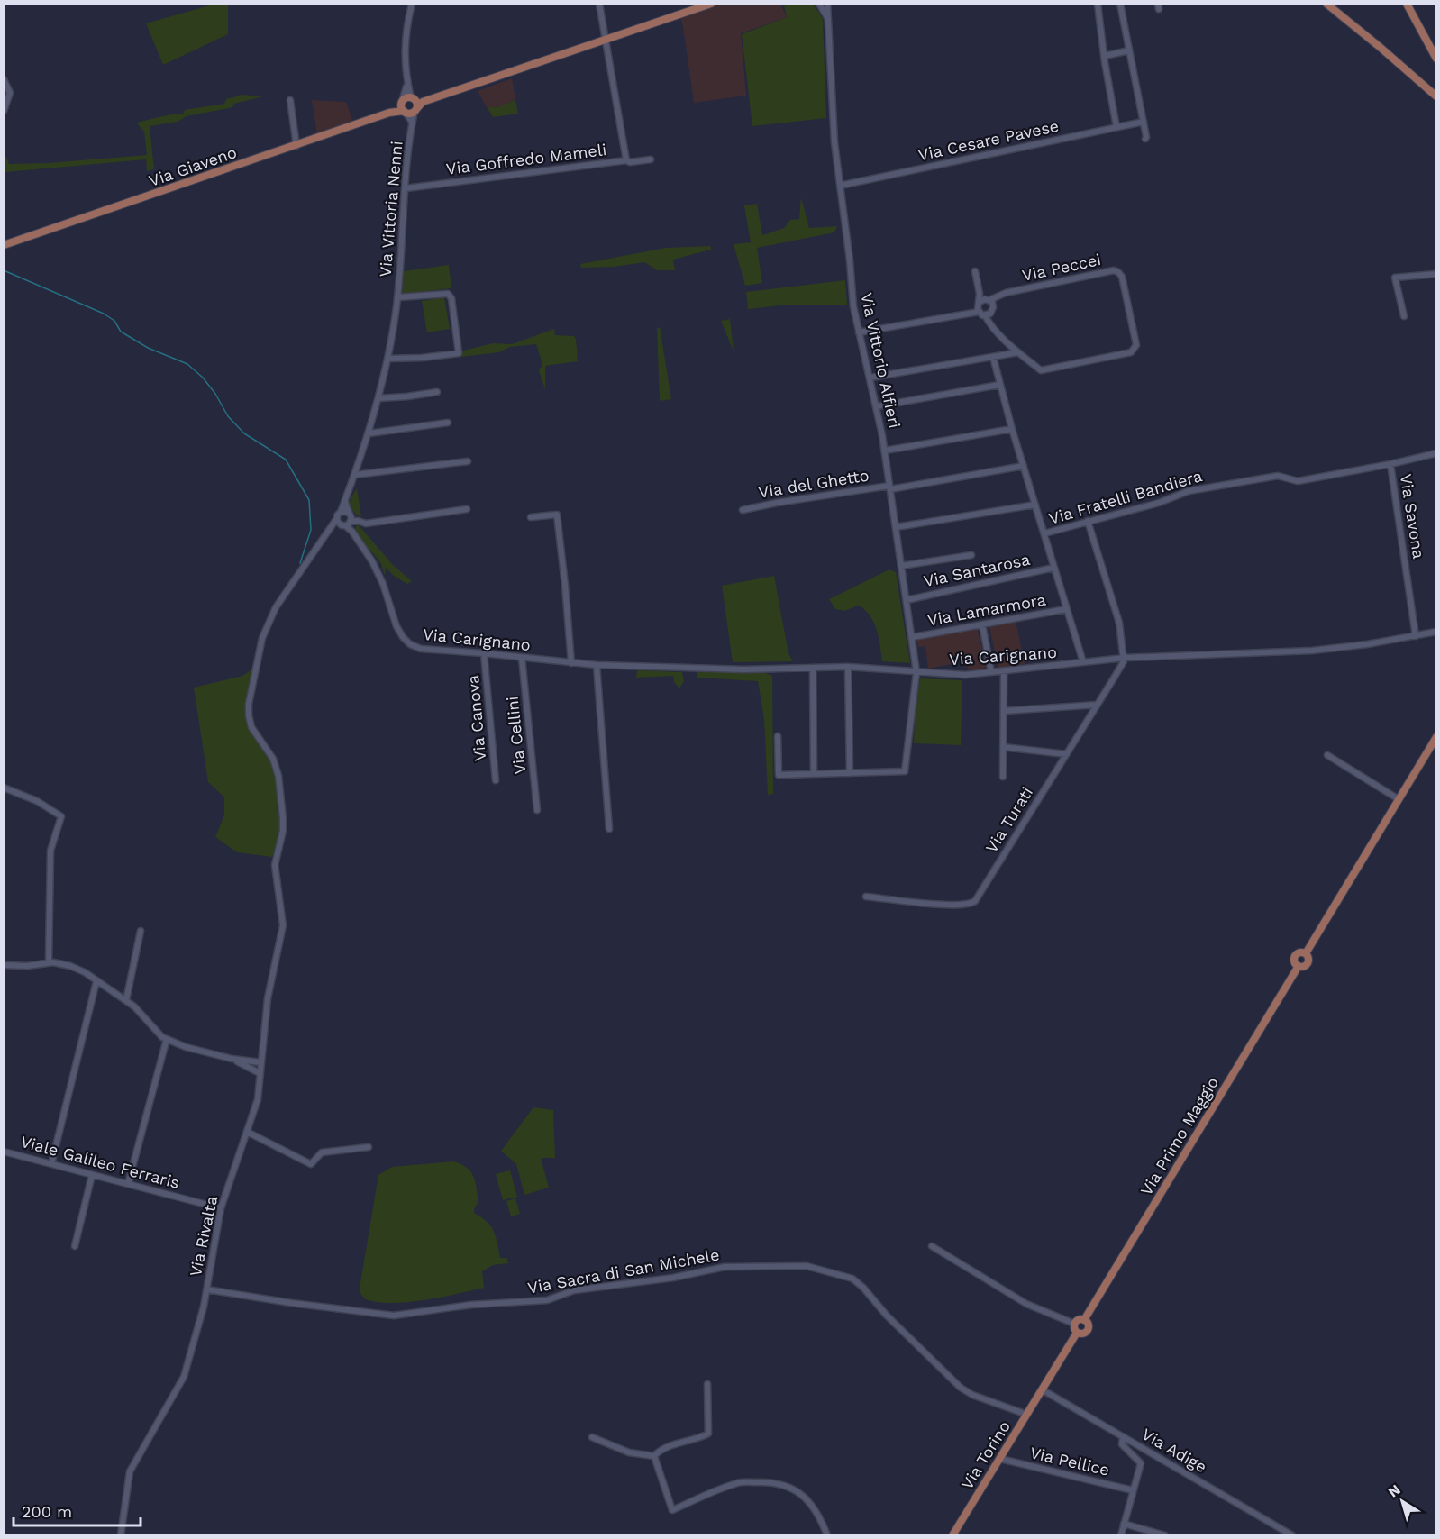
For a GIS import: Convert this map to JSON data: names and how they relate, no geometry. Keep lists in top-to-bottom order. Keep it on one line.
{"streets":{"main road":["Via Giaveno","Via Primo Maggio","Via Torino"],"street":["Via Cesare Pavese","Via Goffredo Mameli","Via Vittoria Nenni","Via Peccei","Via Vittorio Alfieri","Via del Ghetto","Via Fratelli Bandiera","Via Savona","Via Santarosa","Via Lamarmora","Via Carignano","Via Canova","Via Cellini","Via Turati","Viale Galileo Ferraris","Via Rivalta","Via Sacra di San Michele","Via Adige","Via Pellice"]},"crossings":[["Via Cesare Pavese","Via Vittorio Alfieri"],["Via Goffredo Mameli","Via Vittoria Nenni"],["Via Giaveno","Via Vittoria Nenni"],["Via Vittoria Nenni","Via Carignano"],["Via Vittoria Nenni","Via Rivalta"],["Via Peccei","Via Vittorio Alfieri"],["Via Vittorio Alfieri","Via del Ghetto"],["Via Vittorio Alfieri","Via Santarosa"],["Via Vittorio Alfieri","Via Lamarmora"],["Via Vittorio Alfieri","Via Carignano"],["Via Fratelli Bandiera","Via Savona"],["Via Savona","Via Carignano"],["Via Carignano","Via Canova"],["Via Carignano","Via Cellini"],["Via Carignano","Via Turati"],["Via Carignano","Via Rivalta"],["Viale Galileo Ferraris","Via Rivalta"],["Via Rivalta","Via Sacra di San Michele"],["Via Sacra di San Michele","Via Torino"],["Via Adige","Via Torino"],["Via Torino","Via Pellice"]],"scale_bar":"200 m","north":"top left"}
